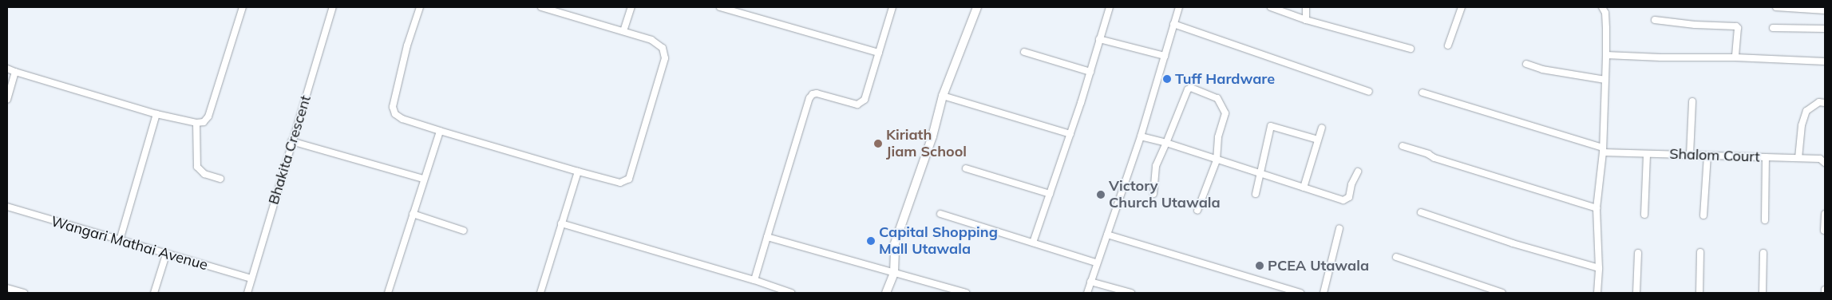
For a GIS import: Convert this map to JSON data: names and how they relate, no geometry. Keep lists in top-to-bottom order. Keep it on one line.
{"streets":{"street":["Bhakita Crescent","Shalom Court","Wangari Mathai Avenue"]},"crossings":[["Bhakita Crescent","Wangari Mathai Avenue"]],"places":["Tuff Hardware","Kiriath Jiam School","Victory Church Utawala","Capital Shopping Mall Utawala","PCEA Utawala"]}
